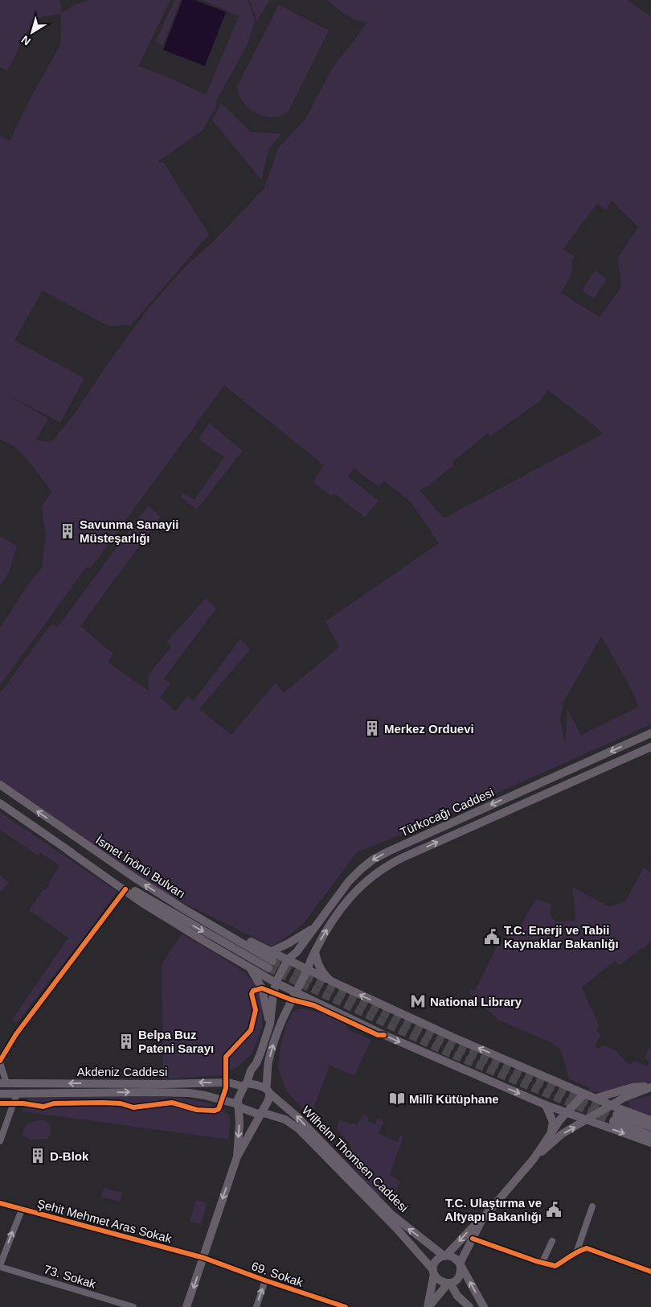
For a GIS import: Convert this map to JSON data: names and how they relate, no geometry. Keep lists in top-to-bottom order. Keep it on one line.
{"streets":{"main road":["Türkocağı Caddesi","İsmet İnönü Bulvarı","Akdeniz Caddesi","Wilhelm Thomsen Caddesi"],"street":["Şehit Mehmet Aras Sokak","69. Sokak","73. Sokak"]},"crossings":[["Türkocağı Caddesi","Akdeniz Caddesi"],["Türkocağı Caddesi","Wilhelm Thomsen Caddesi"],["Akdeniz Caddesi","Wilhelm Thomsen Caddesi"],["Şehit Mehmet Aras Sokak","69. Sokak"]],"places":{"building":["Savunma Sanayii Müsteşarlığı","Merkez Orduevi","Belpa Buz Pateni Sarayı","D-Blok"],"public building":["T.C. Enerji ve Tabii Kaynaklar Bakanlığı","T.C. Ulaştırma ve Altyapı Bakanlığı"],"metro station":["National Library"],"library":["Millî Kütüphane"]},"north":"bottom left"}
